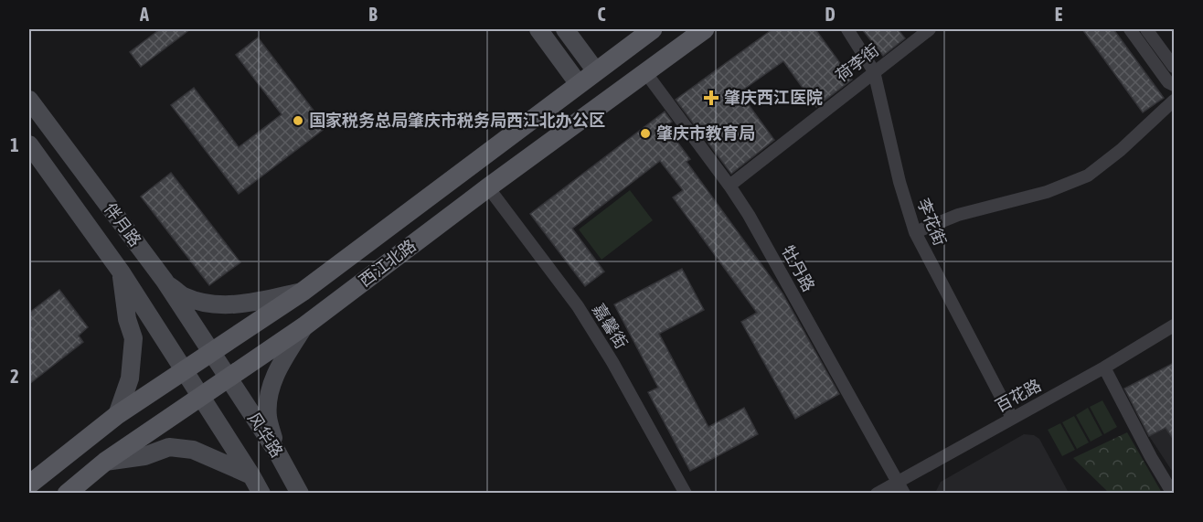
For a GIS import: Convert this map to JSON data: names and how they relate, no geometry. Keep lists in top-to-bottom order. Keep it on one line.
{"streets":{"main road":["伴月路","西江北路","风华路"],"street":["荷李街","李花街","牡丹路","嘉馨街","百花路"]},"crossings":[["荷李街","李花街"],["荷李街","牡丹路"],["李花街","百花路"],["伴月路","西江北路"],["伴月路","风华路"],["西江北路","牡丹路"],["西江北路","嘉馨街"],["西江北路","风华路"],["牡丹路","百花路"]],"places":{"health":["肇庆西江医院"],"other":["国家税务总局肇庆市税务局西江北办公区","肇庆市教育局"]},"grid":{"columns":["A","B","C","D","E"],"rows":["1","2"]}}
